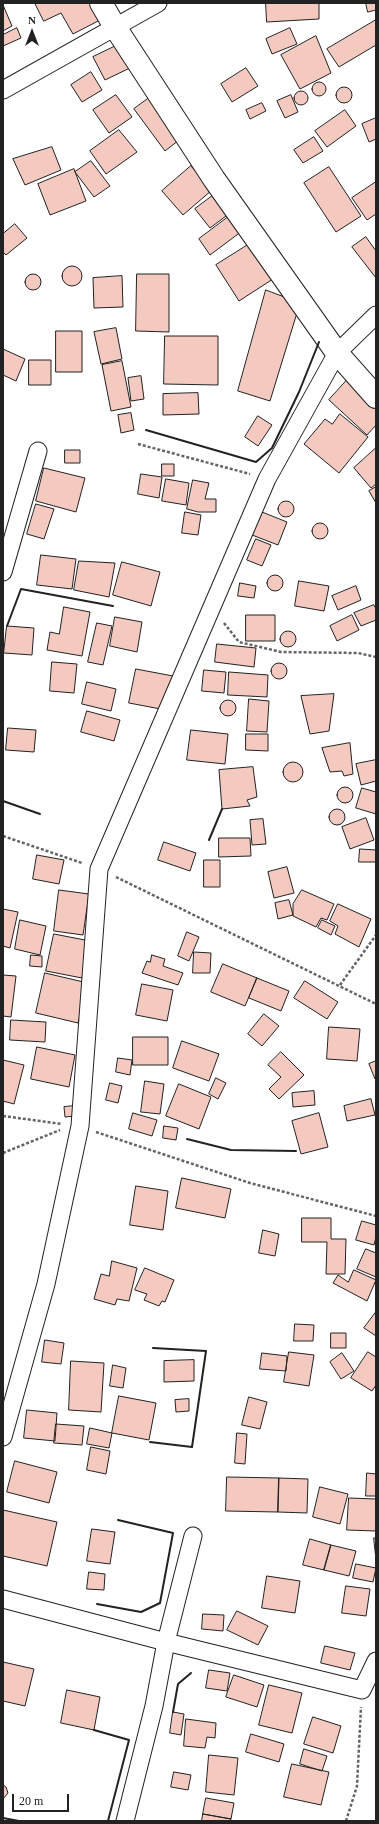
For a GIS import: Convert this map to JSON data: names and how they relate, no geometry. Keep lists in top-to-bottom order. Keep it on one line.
{"scale_bar":"20 m","north":"top"}
